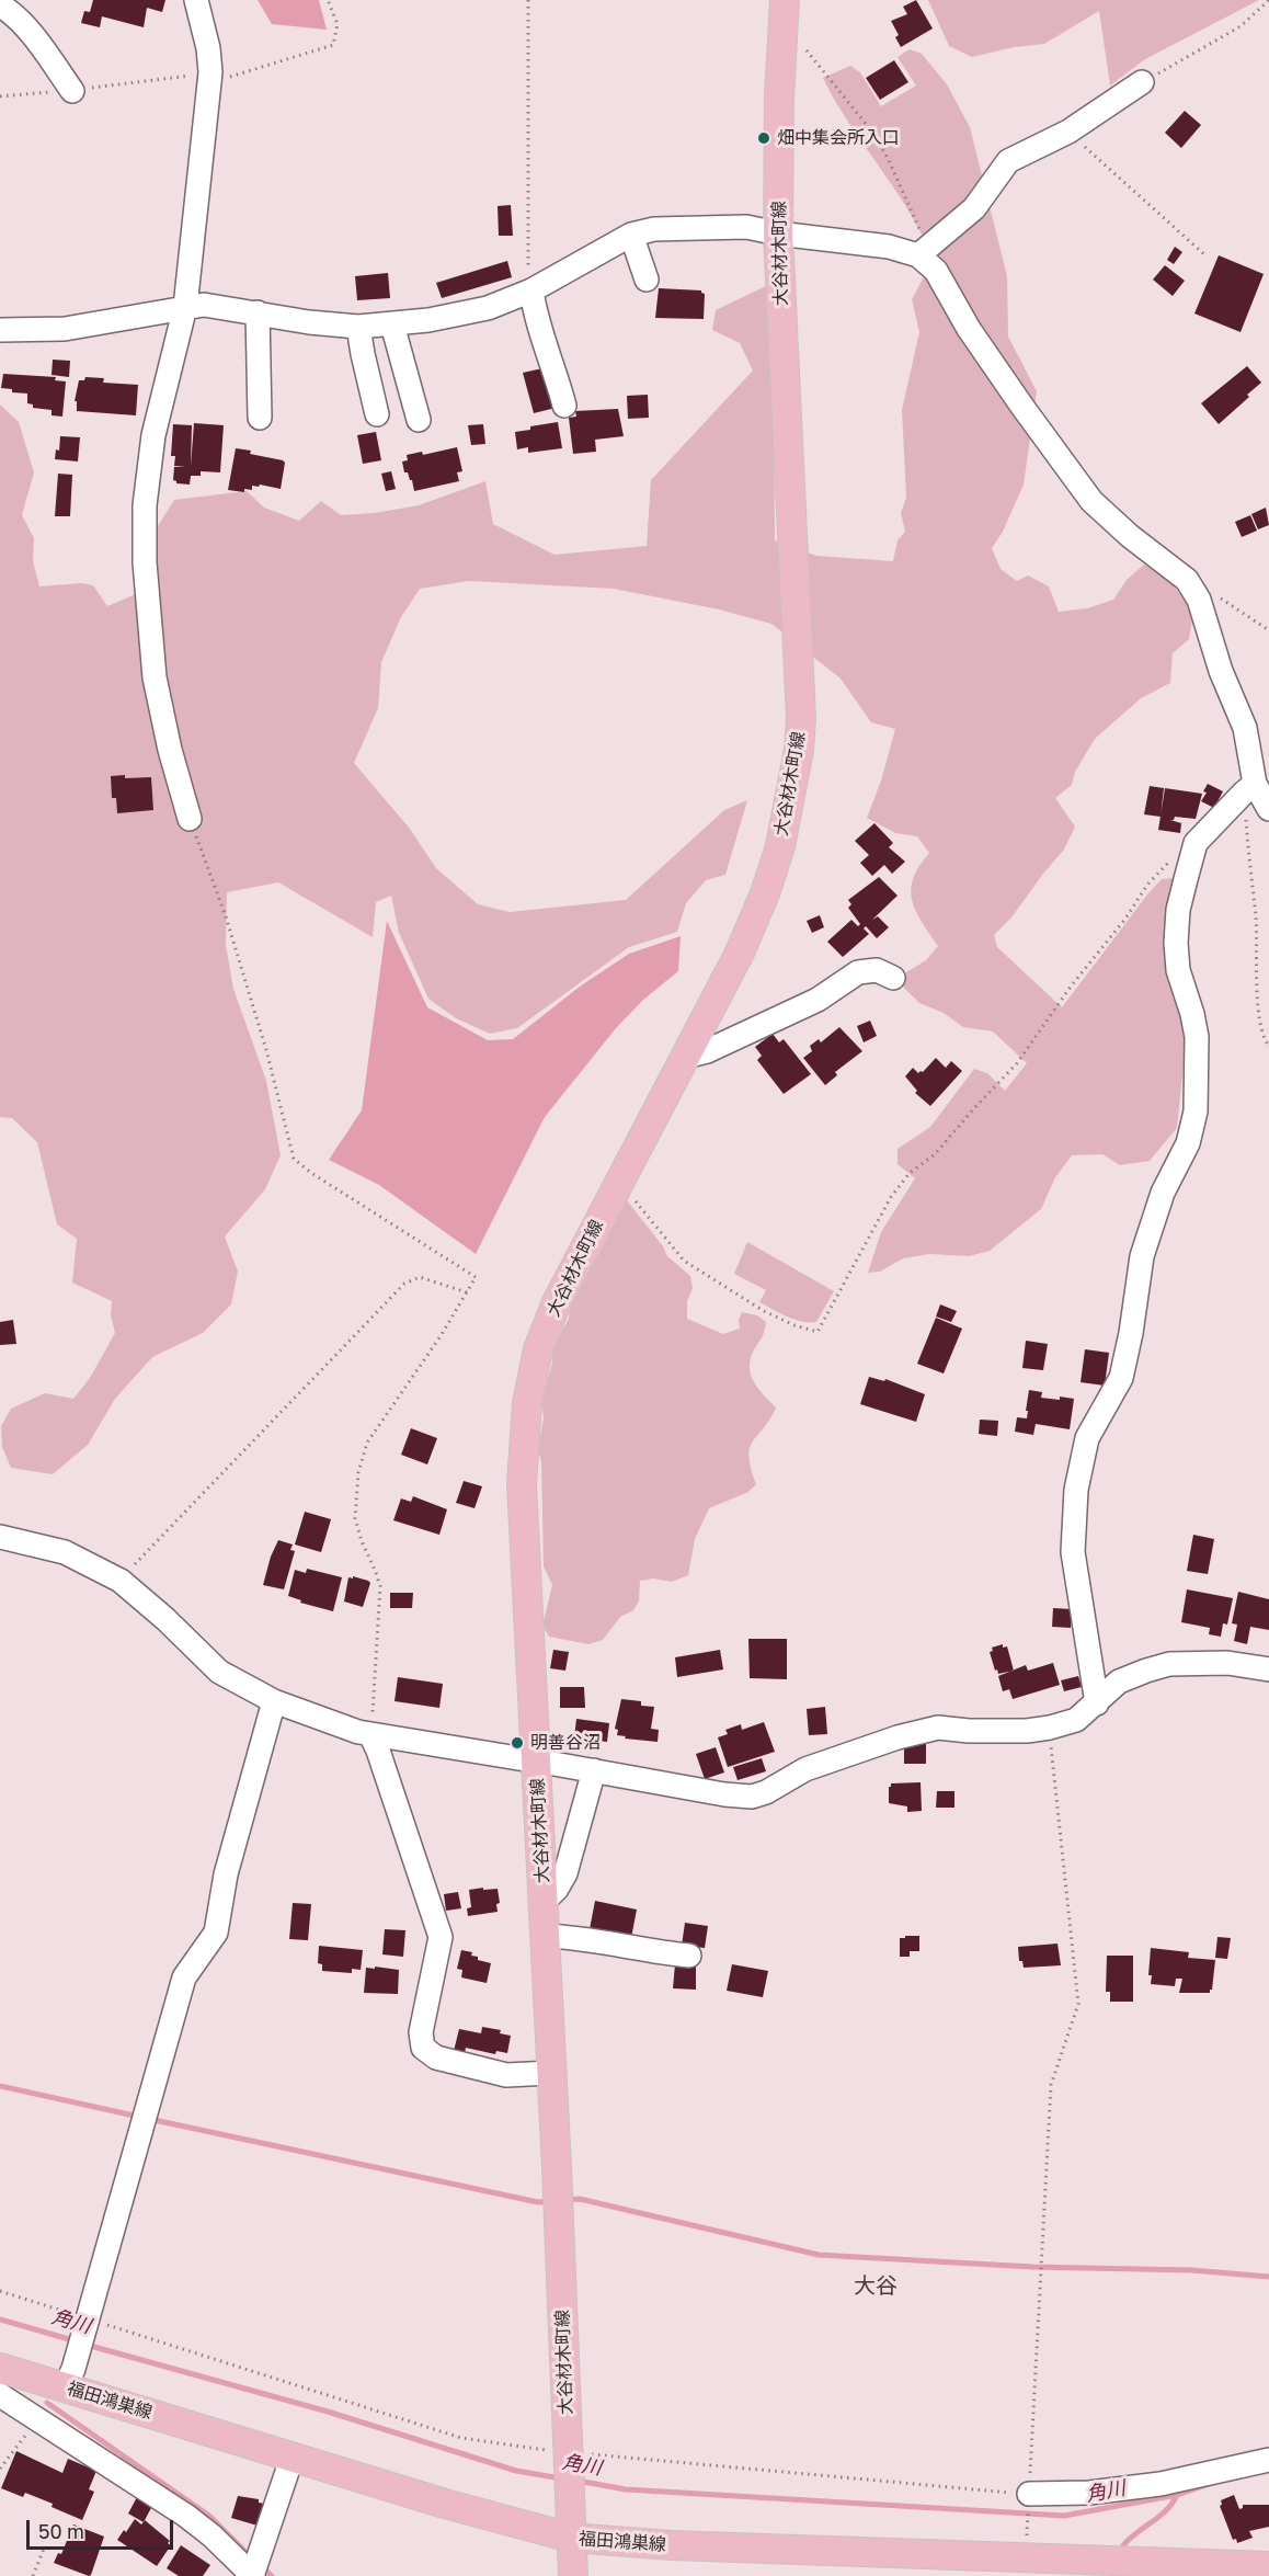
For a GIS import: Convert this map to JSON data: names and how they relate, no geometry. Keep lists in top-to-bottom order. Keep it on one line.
{"streets":{"main road":["大谷材木町線","福田鴻巣線"]},"crossings":[["大谷材木町線","福田鴻巣線"]],"districts":["大谷"],"water":["角川"],"places":["畑中集会所入口","明善谷沼"],"scale_bar":"50 m"}
